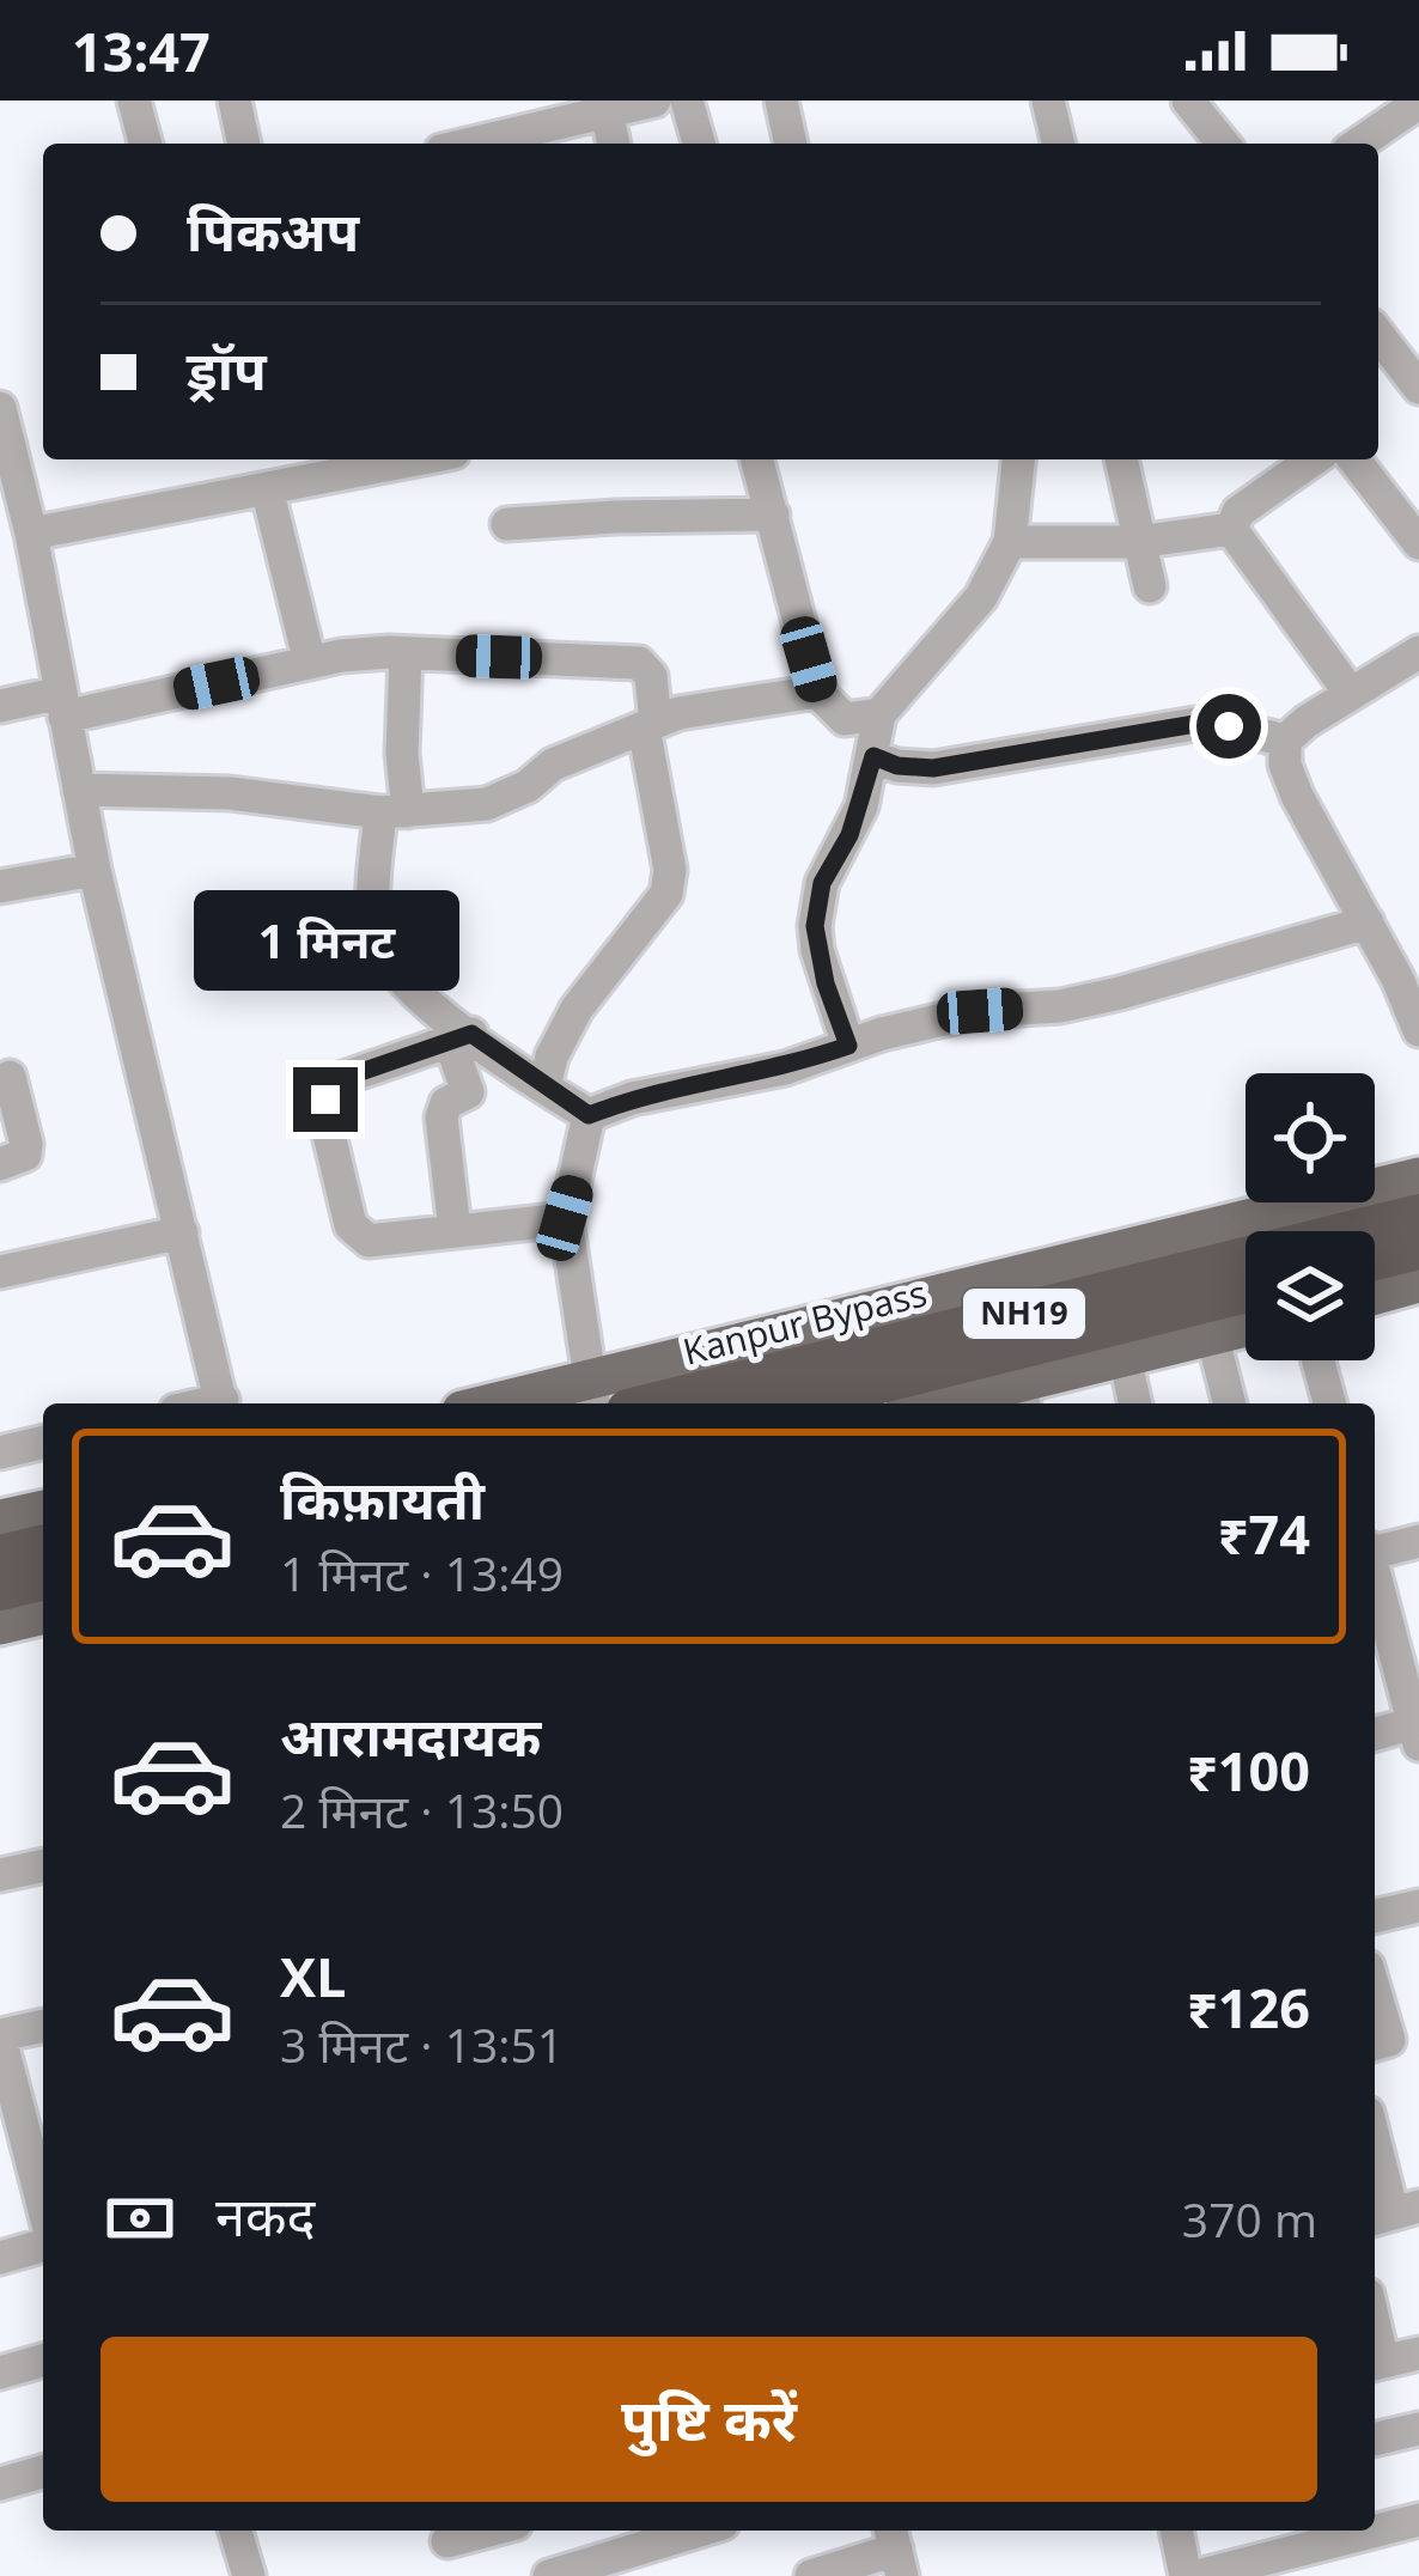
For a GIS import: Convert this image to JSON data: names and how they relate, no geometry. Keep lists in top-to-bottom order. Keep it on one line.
{"streets":{"highway":["NH19","Kanpur Bypass"]},"page":{"status":"13:47","banner":["पिकअप","ड्रॉप"],"bubble":"1 मिनट","list":[{"name":"किफ़ायती","note":"1 मिनट · 13:49","value":"₹74"},{"name":"आरामदायक","note":"2 मिनट · 13:50","value":"₹100"},{"name":"XL","note":"3 मिनट · 13:51","value":"₹126"}],"pay":["नकद","370 m"],"buttons":"पुष्टि करें"}}
